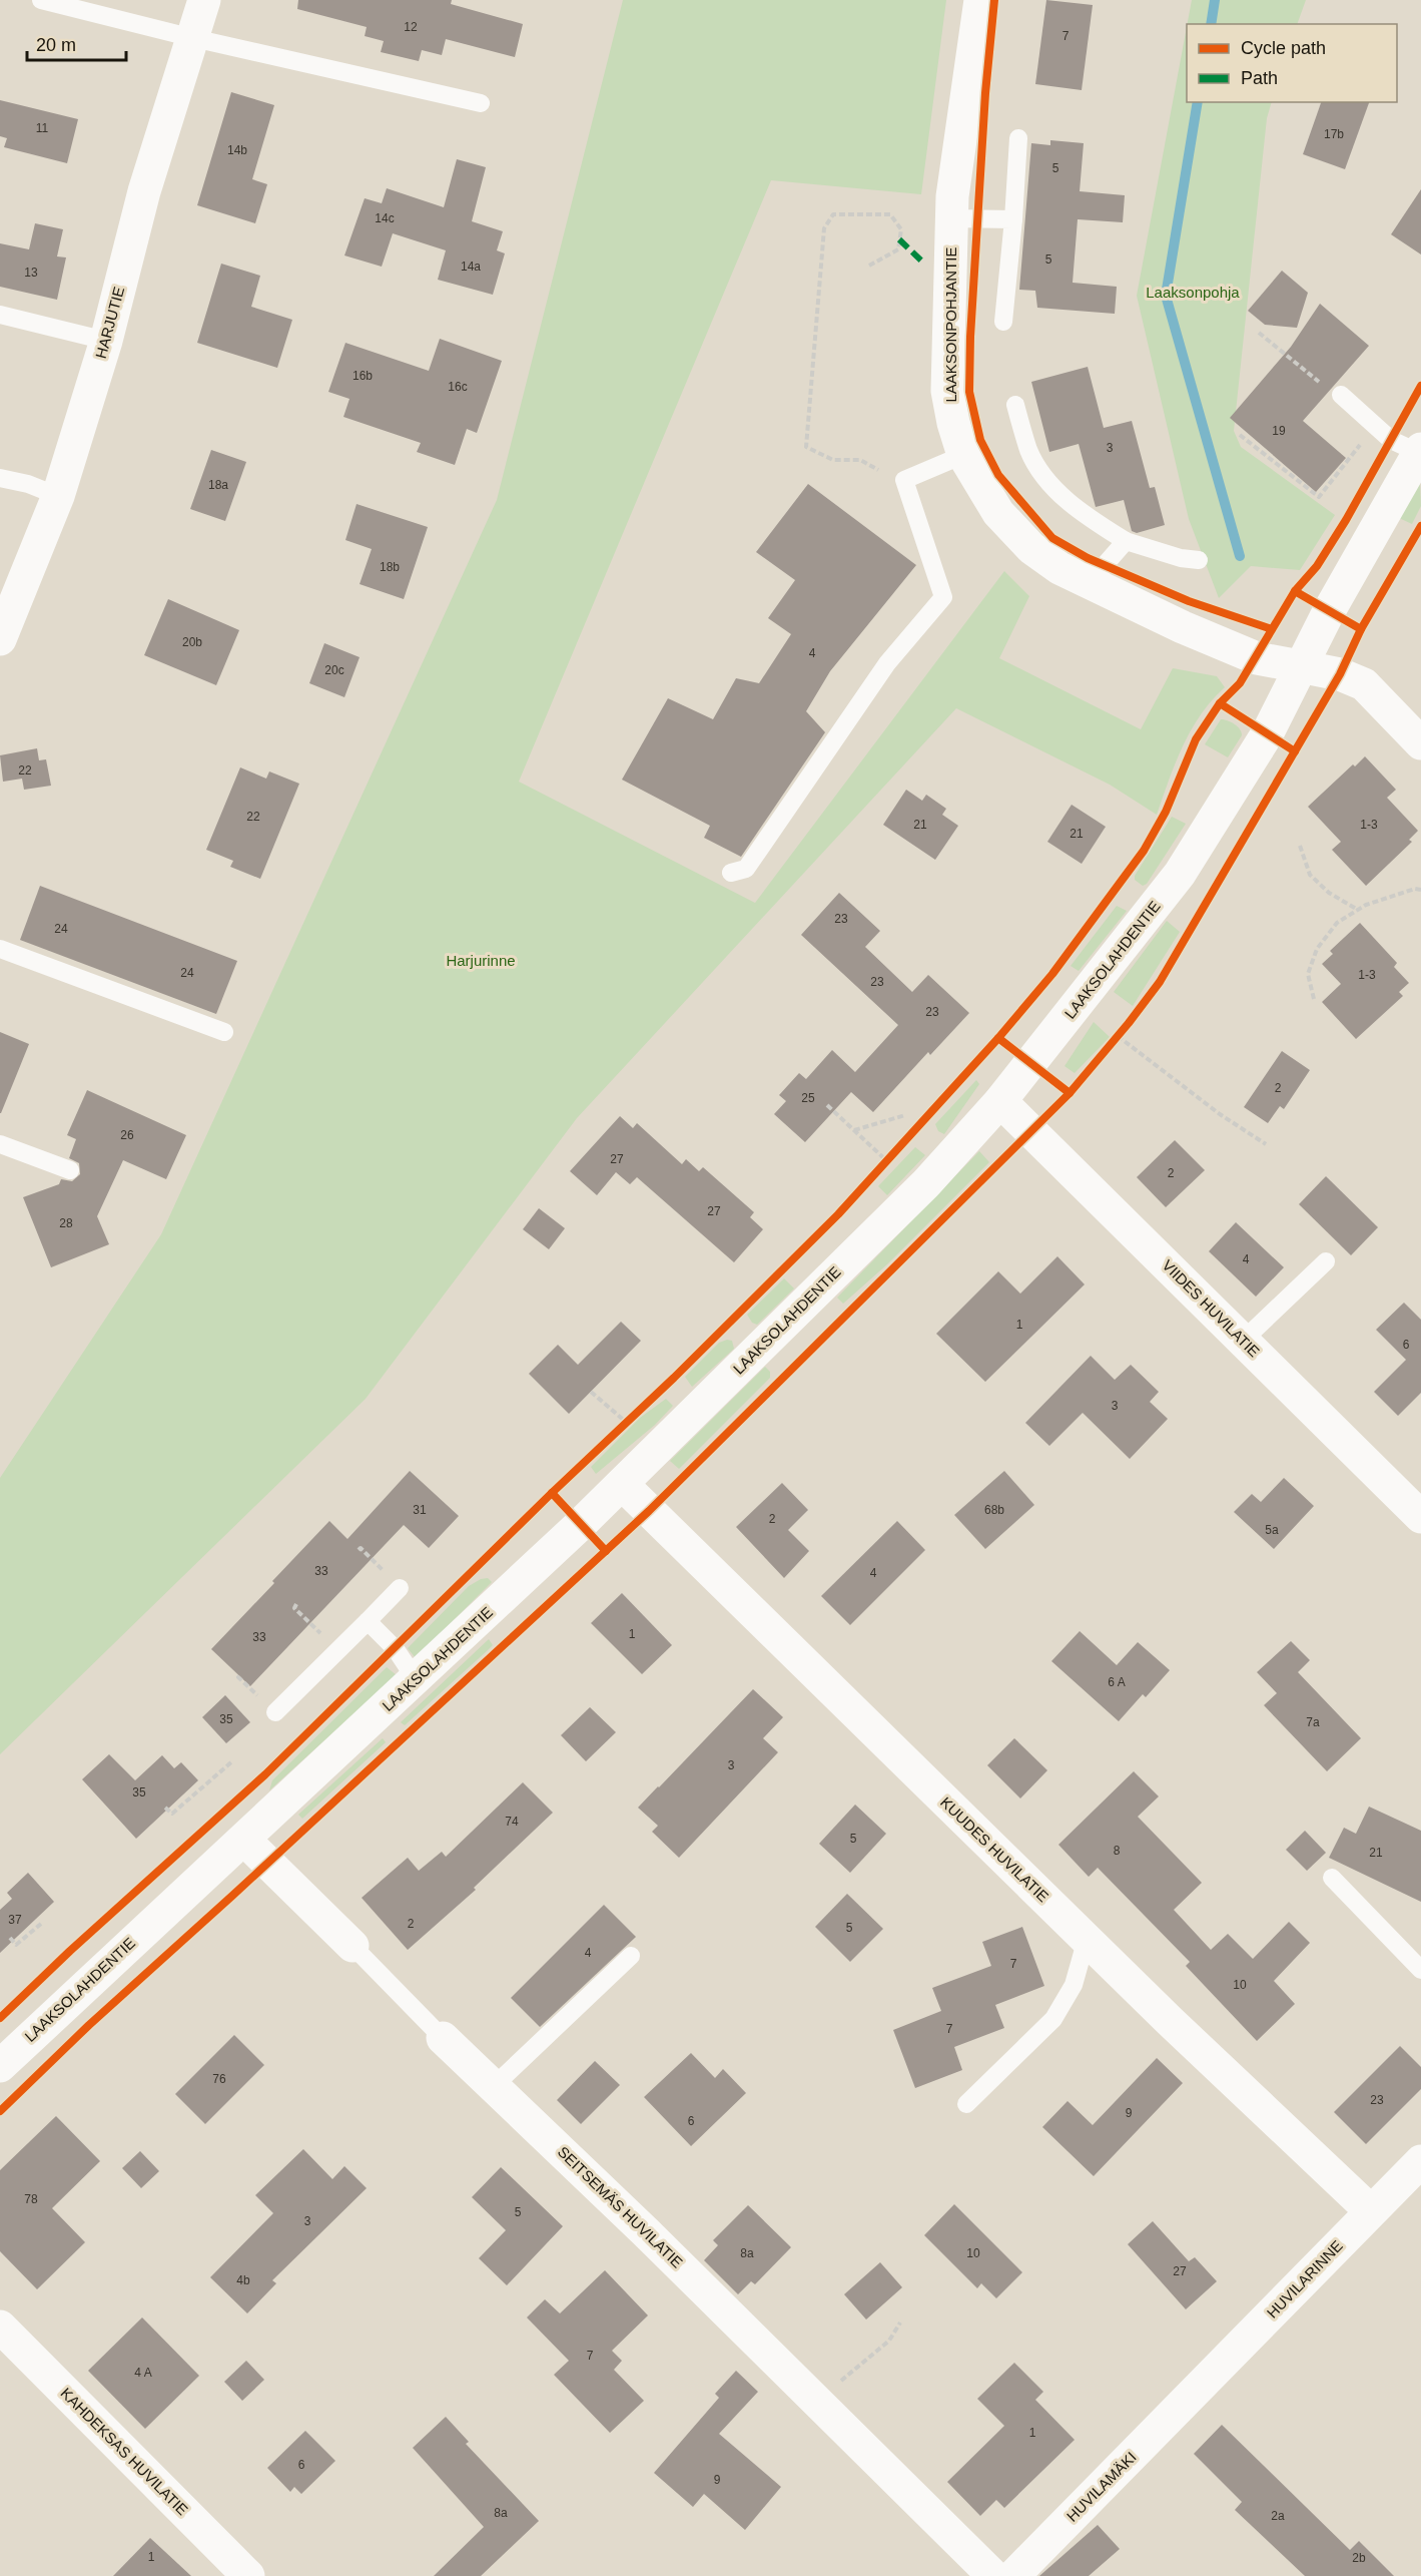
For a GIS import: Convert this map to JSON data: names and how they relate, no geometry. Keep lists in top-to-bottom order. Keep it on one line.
{"streets":{"street":["HARJUTIE","LAAKSONPOHJANTIE","LAAKSOLAHDENTIE","VIIDES HUVILATIE","KUUDES HUVILATIE","SEITSEMÄS HUVILATIE","HUVILARINNE","KAHDEKSAS HUVILATIE","HUVILAMÄKI"]},"crossings":[["LAAKSONPOHJANTIE","LAAKSOLAHDENTIE"],["LAAKSOLAHDENTIE","VIIDES HUVILATIE"],["LAAKSOLAHDENTIE","KUUDES HUVILATIE"],["LAAKSOLAHDENTIE","SEITSEMÄS HUVILATIE"],["KUUDES HUVILATIE","HUVILARINNE"],["HUVILARINNE","HUVILAMÄKI"]],"parks":["Laaksonpohja","Harjurinne"],"house_numbers":["12","7","11","17b","14b","5","14c","5","14a","13","16b","16c","19","3","18a","18b","20b","4","20c","22","22","21","1-3","21","23","24","24","1-3","23","23","2","25","26","27","2","27","28","4","1","6","3","31","68b","2","5a","33","4","1","33","6 A","35","7a","3","35","74","5","8","21","37","2","5","4","7","10","7","76","23","9","6","78","5","3","8a","10","27","4b","7","4 A","1","6","9","8a","2a","1","2b"],"legend":["Cycle path","Path"],"scale_bar":"20 m"}
